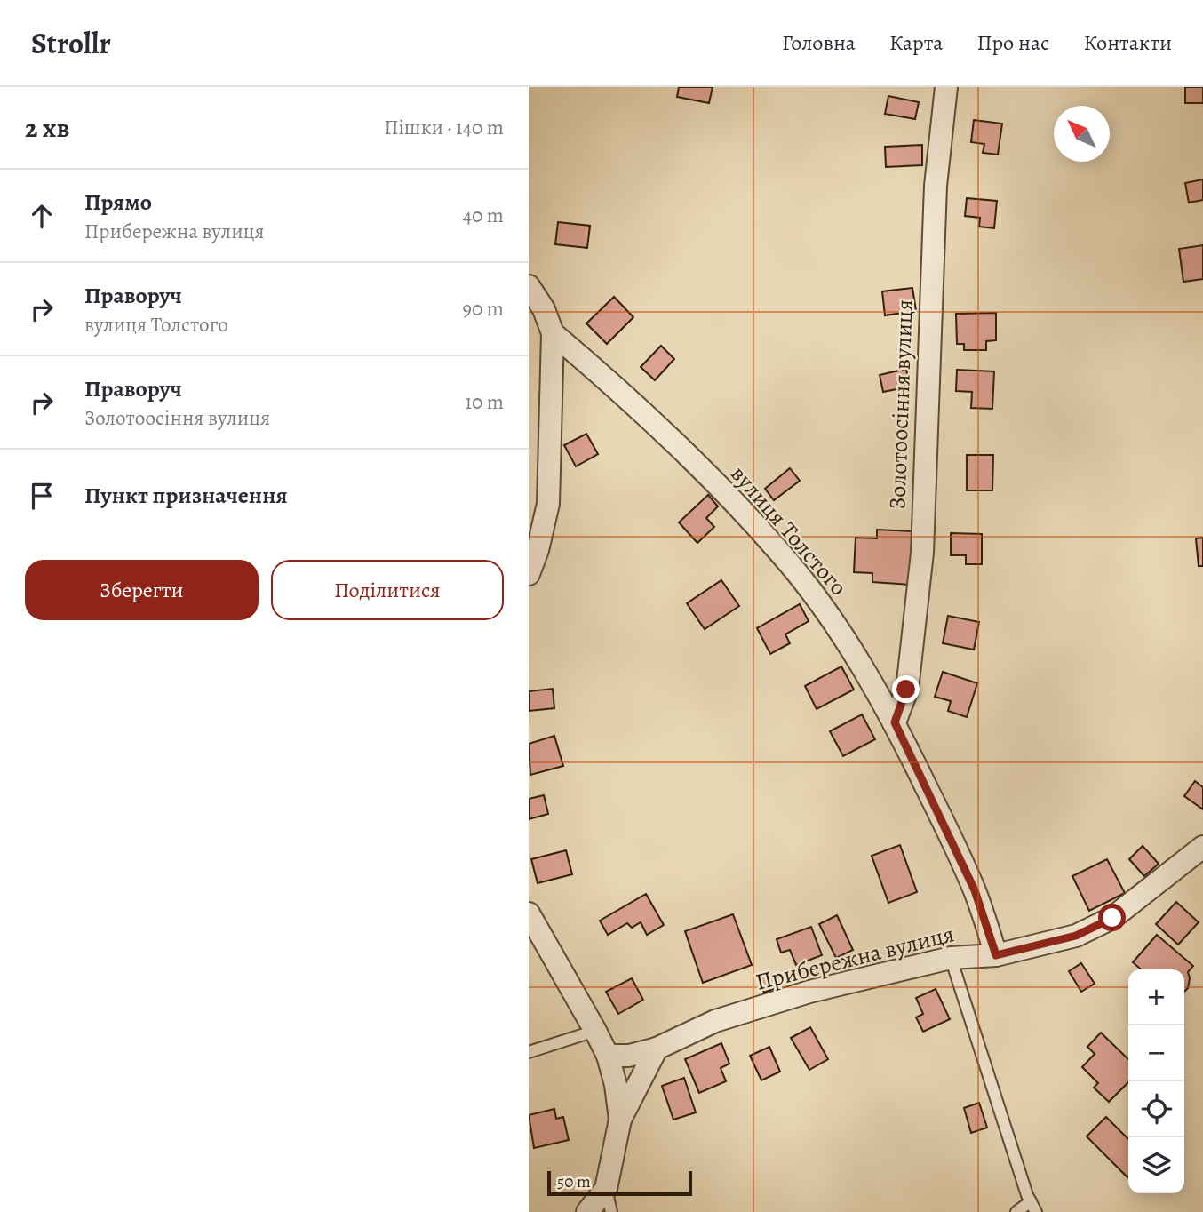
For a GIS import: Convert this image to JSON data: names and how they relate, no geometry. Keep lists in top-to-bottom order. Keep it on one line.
{"streets":{"street":["Золотоосіння вулиця","вулиця Толстого","Прибережна вулиця"]},"crossings":[["Золотоосіння вулиця","вулиця Толстого"],["вулиця Толстого","Прибережна вулиця"]],"scale_bar":"50 m","north":"top left","page":{"header":"Strollr","nav":["Головна","Карта","Про нас","Контакти"],"heading":["2 хв","Пішки · 140 m"],"list":[["Прямо","Прибережна вулиця","40 m"],["Праворуч","вулиця Толстого","90 m"],["Праворуч","Золотоосіння вулиця","10 m"],"Пункт призначення"],"buttons":["Зберегти","Поділитися"],"map_buttons":["+","−"],"scale":"50 m"}}
